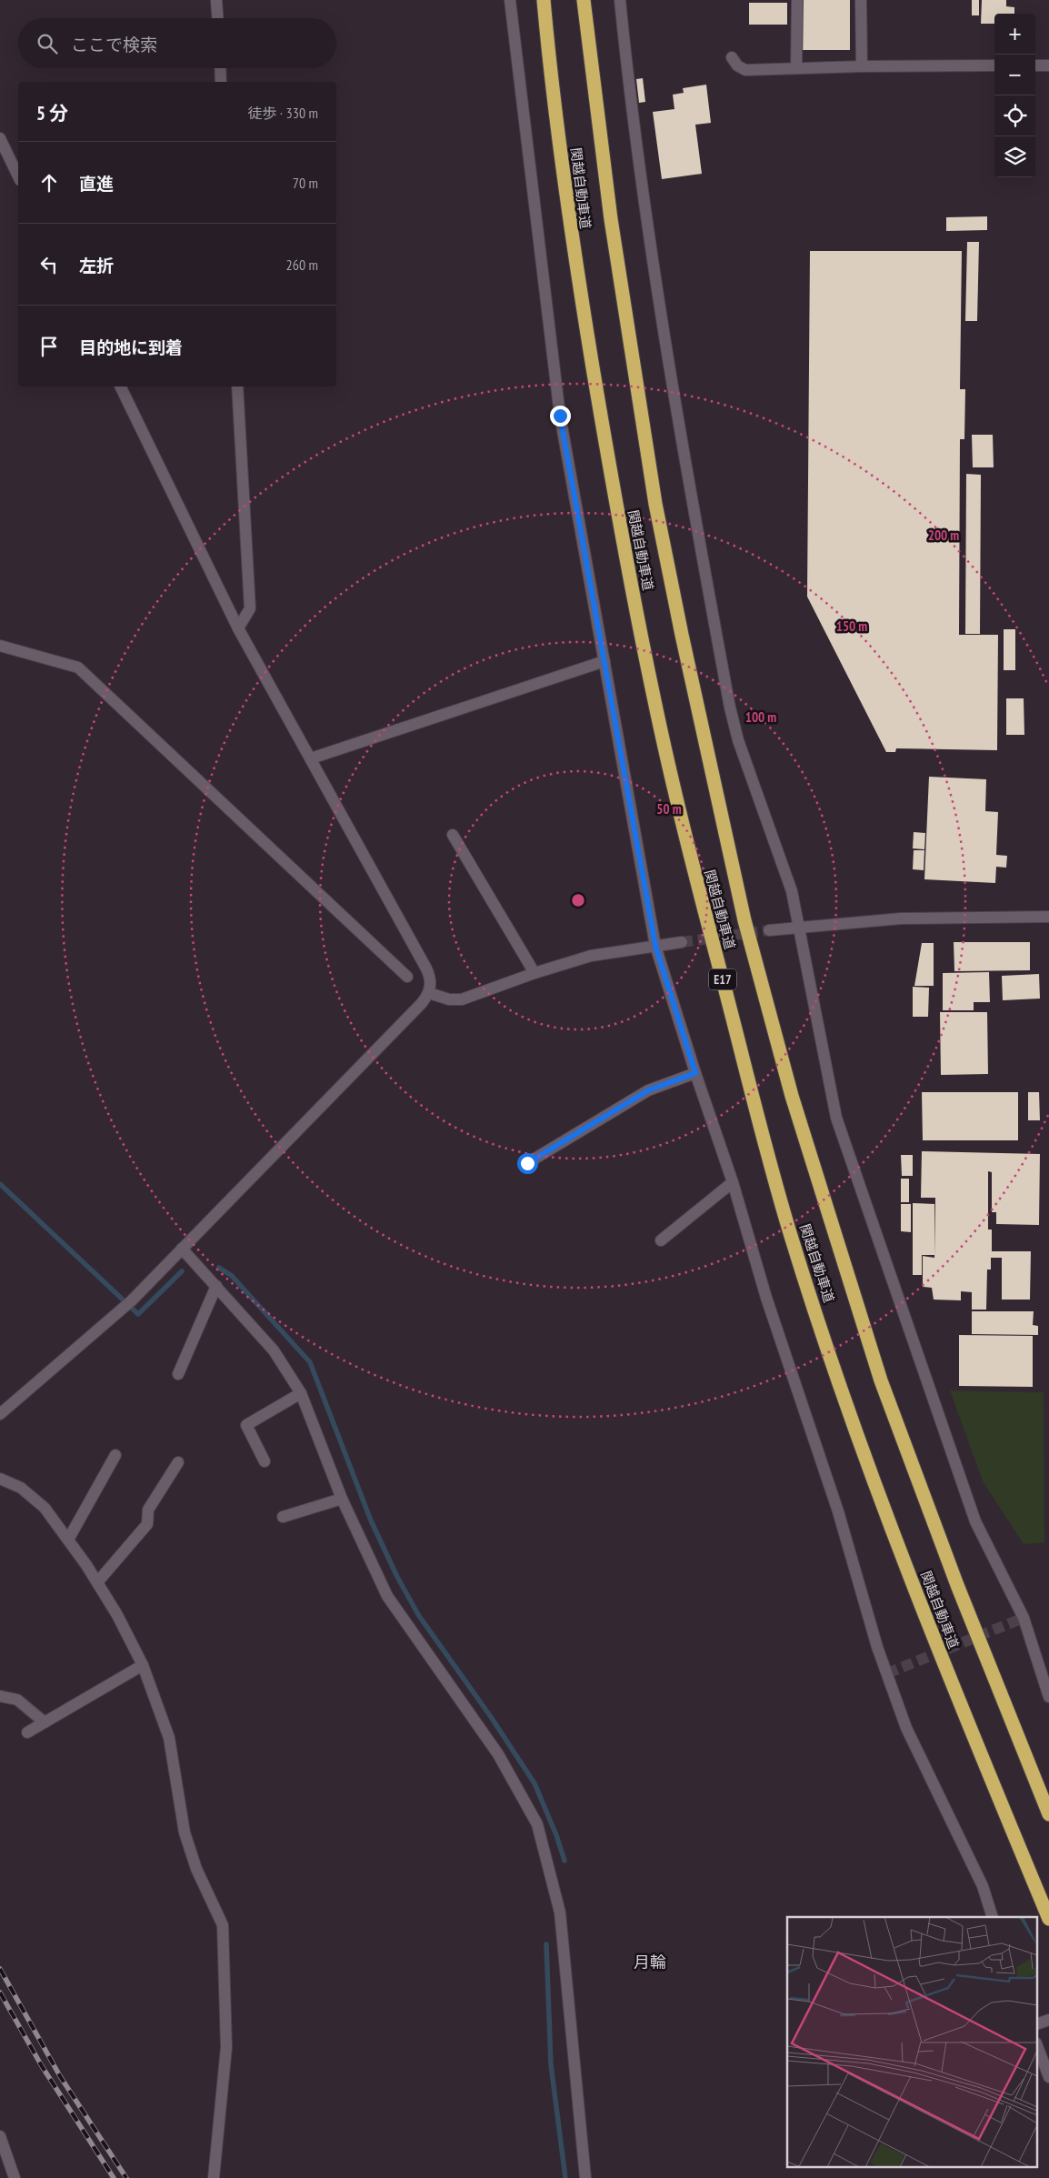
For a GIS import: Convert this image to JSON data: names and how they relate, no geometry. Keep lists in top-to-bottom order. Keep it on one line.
{"streets":{"highway":["関越自動車道","E17"]},"districts":["月輪"],"page":{"map_buttons":["+","−"],"search":"ここで検索","heading":["5 分","徒歩 · 330 m"],"list":[["直進","70 m"],["左折","260 m"],"目的地に到着"]},"rings":["200 m","150 m","100 m","50 m"]}
